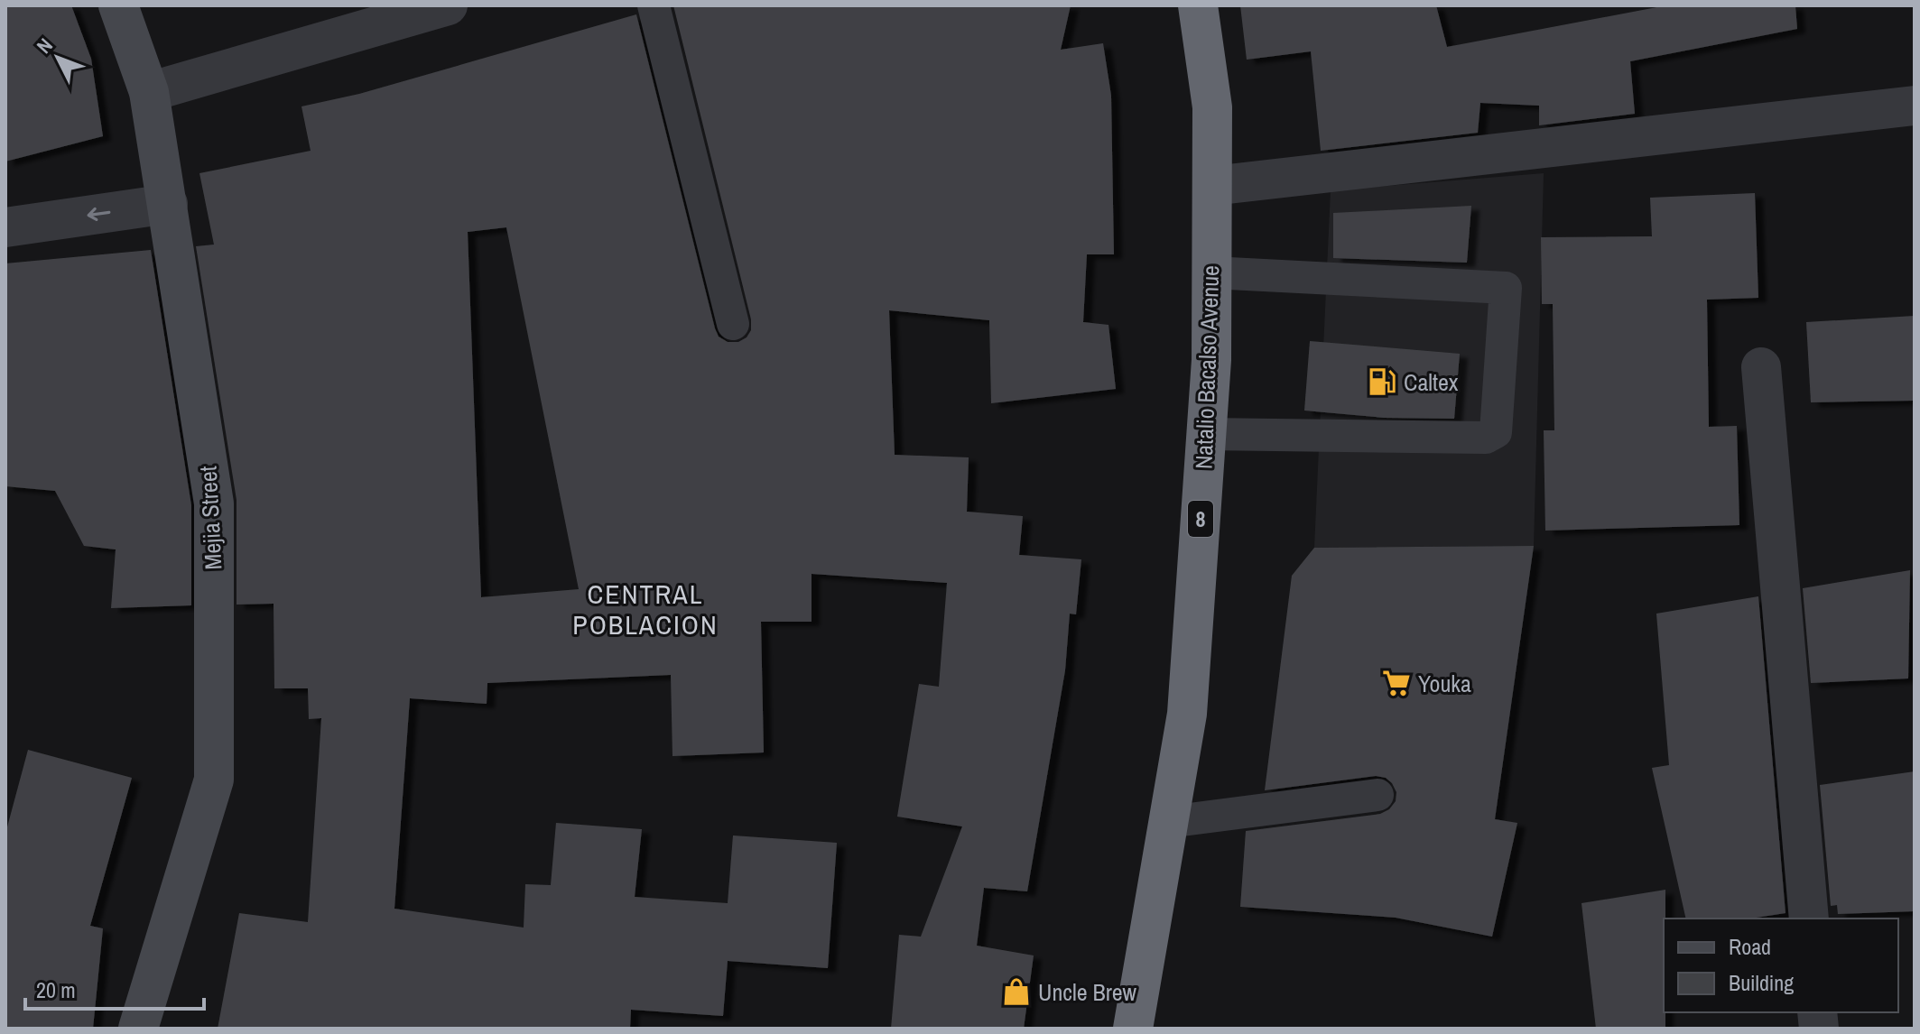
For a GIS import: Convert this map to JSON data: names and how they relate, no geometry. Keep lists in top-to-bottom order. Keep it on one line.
{"streets":{"highway":["Natalio Bacalso Avenue","8"],"street":["Mejia Street"]},"districts":["CENTRAL POBLACION"],"places":{"fuel station":["Caltex"],"supermarket":["Youka"],"shop":["Uncle Brew"]},"legend":["Road","Building"],"scale_bar":"20 m","north":"top left"}
